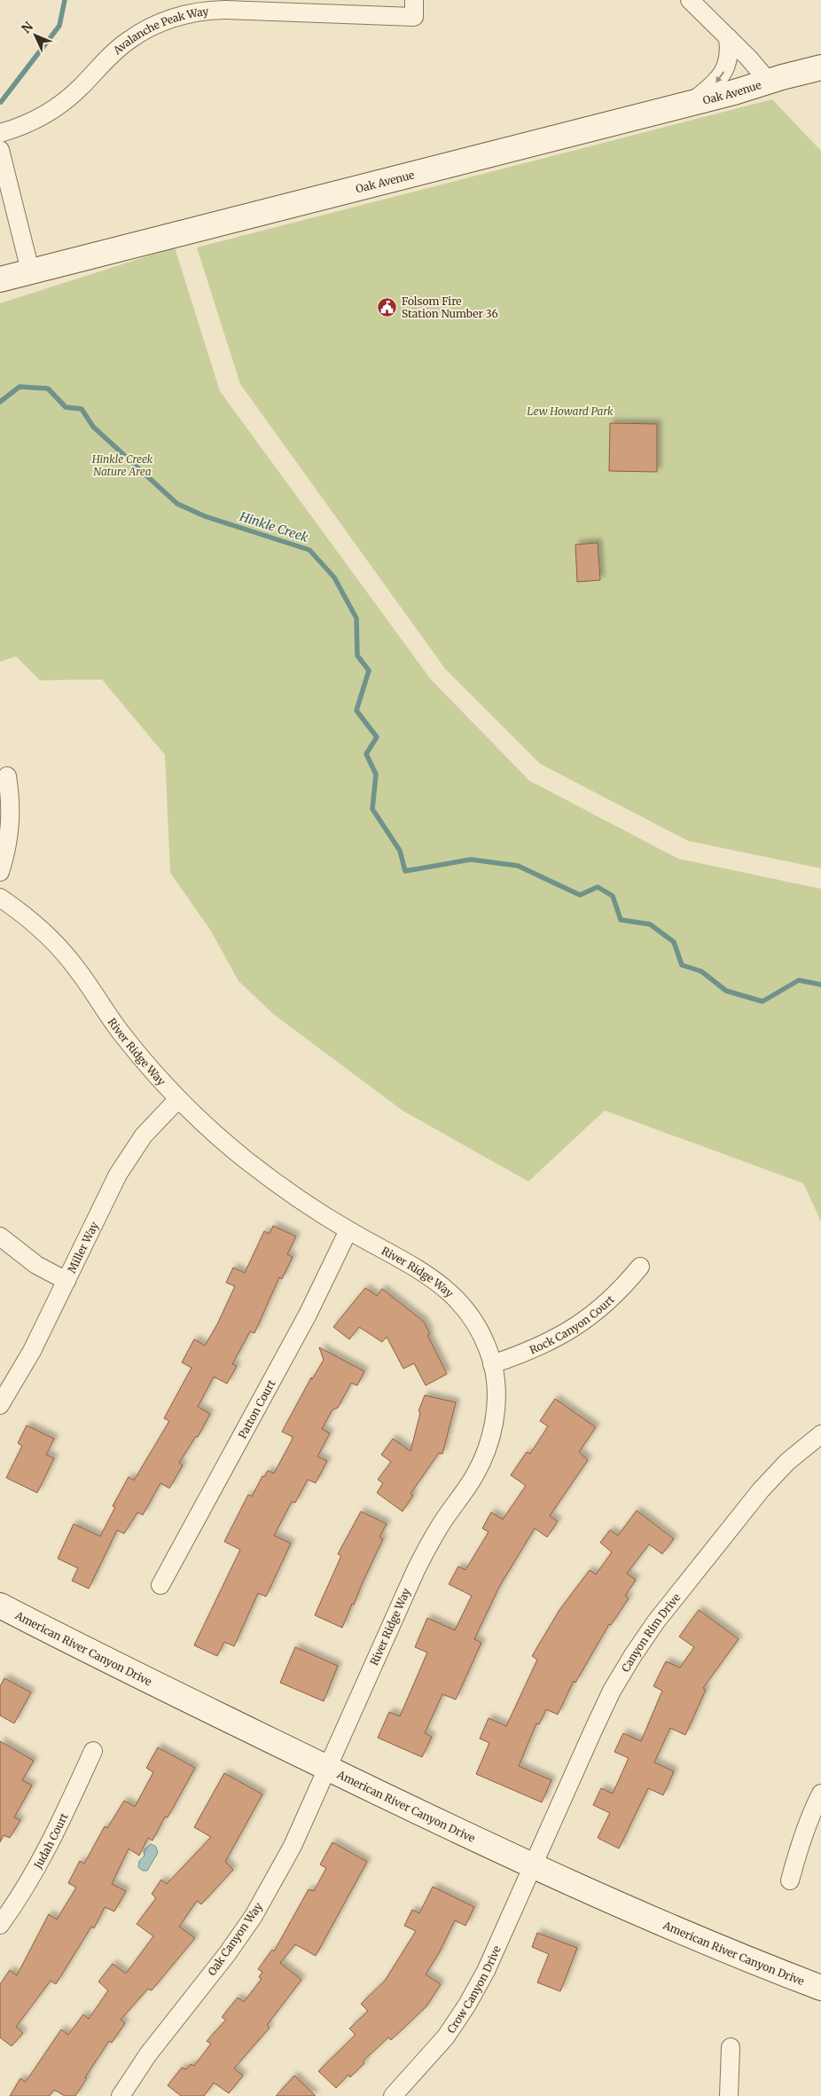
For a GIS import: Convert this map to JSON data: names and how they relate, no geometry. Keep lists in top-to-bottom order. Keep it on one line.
{"streets":{"main road":["Oak Avenue","American River Canyon Drive"],"street":["Avalanche Peak Way","River Ridge Way","Miller Way","Rock Canyon Court","Patton Court","Canyon Rim Drive","Judah Court","Oak Canyon Way","Crow Canyon Drive"]},"crossings":[["River Ridge Way","Miller Way"],["River Ridge Way","Rock Canyon Court"],["River Ridge Way","Patton Court"],["River Ridge Way","American River Canyon Drive"],["River Ridge Way","Oak Canyon Way"],["Canyon Rim Drive","American River Canyon Drive"],["Canyon Rim Drive","Crow Canyon Drive"],["American River Canyon Drive","Oak Canyon Way"],["American River Canyon Drive","Crow Canyon Drive"]],"water":["Hinkle Creek"],"parks":["Lew Howard Park","Hinkle Creek Nature Area"],"places":{"public building":["Folsom Fire Station Number 36"]},"north":"top left"}
